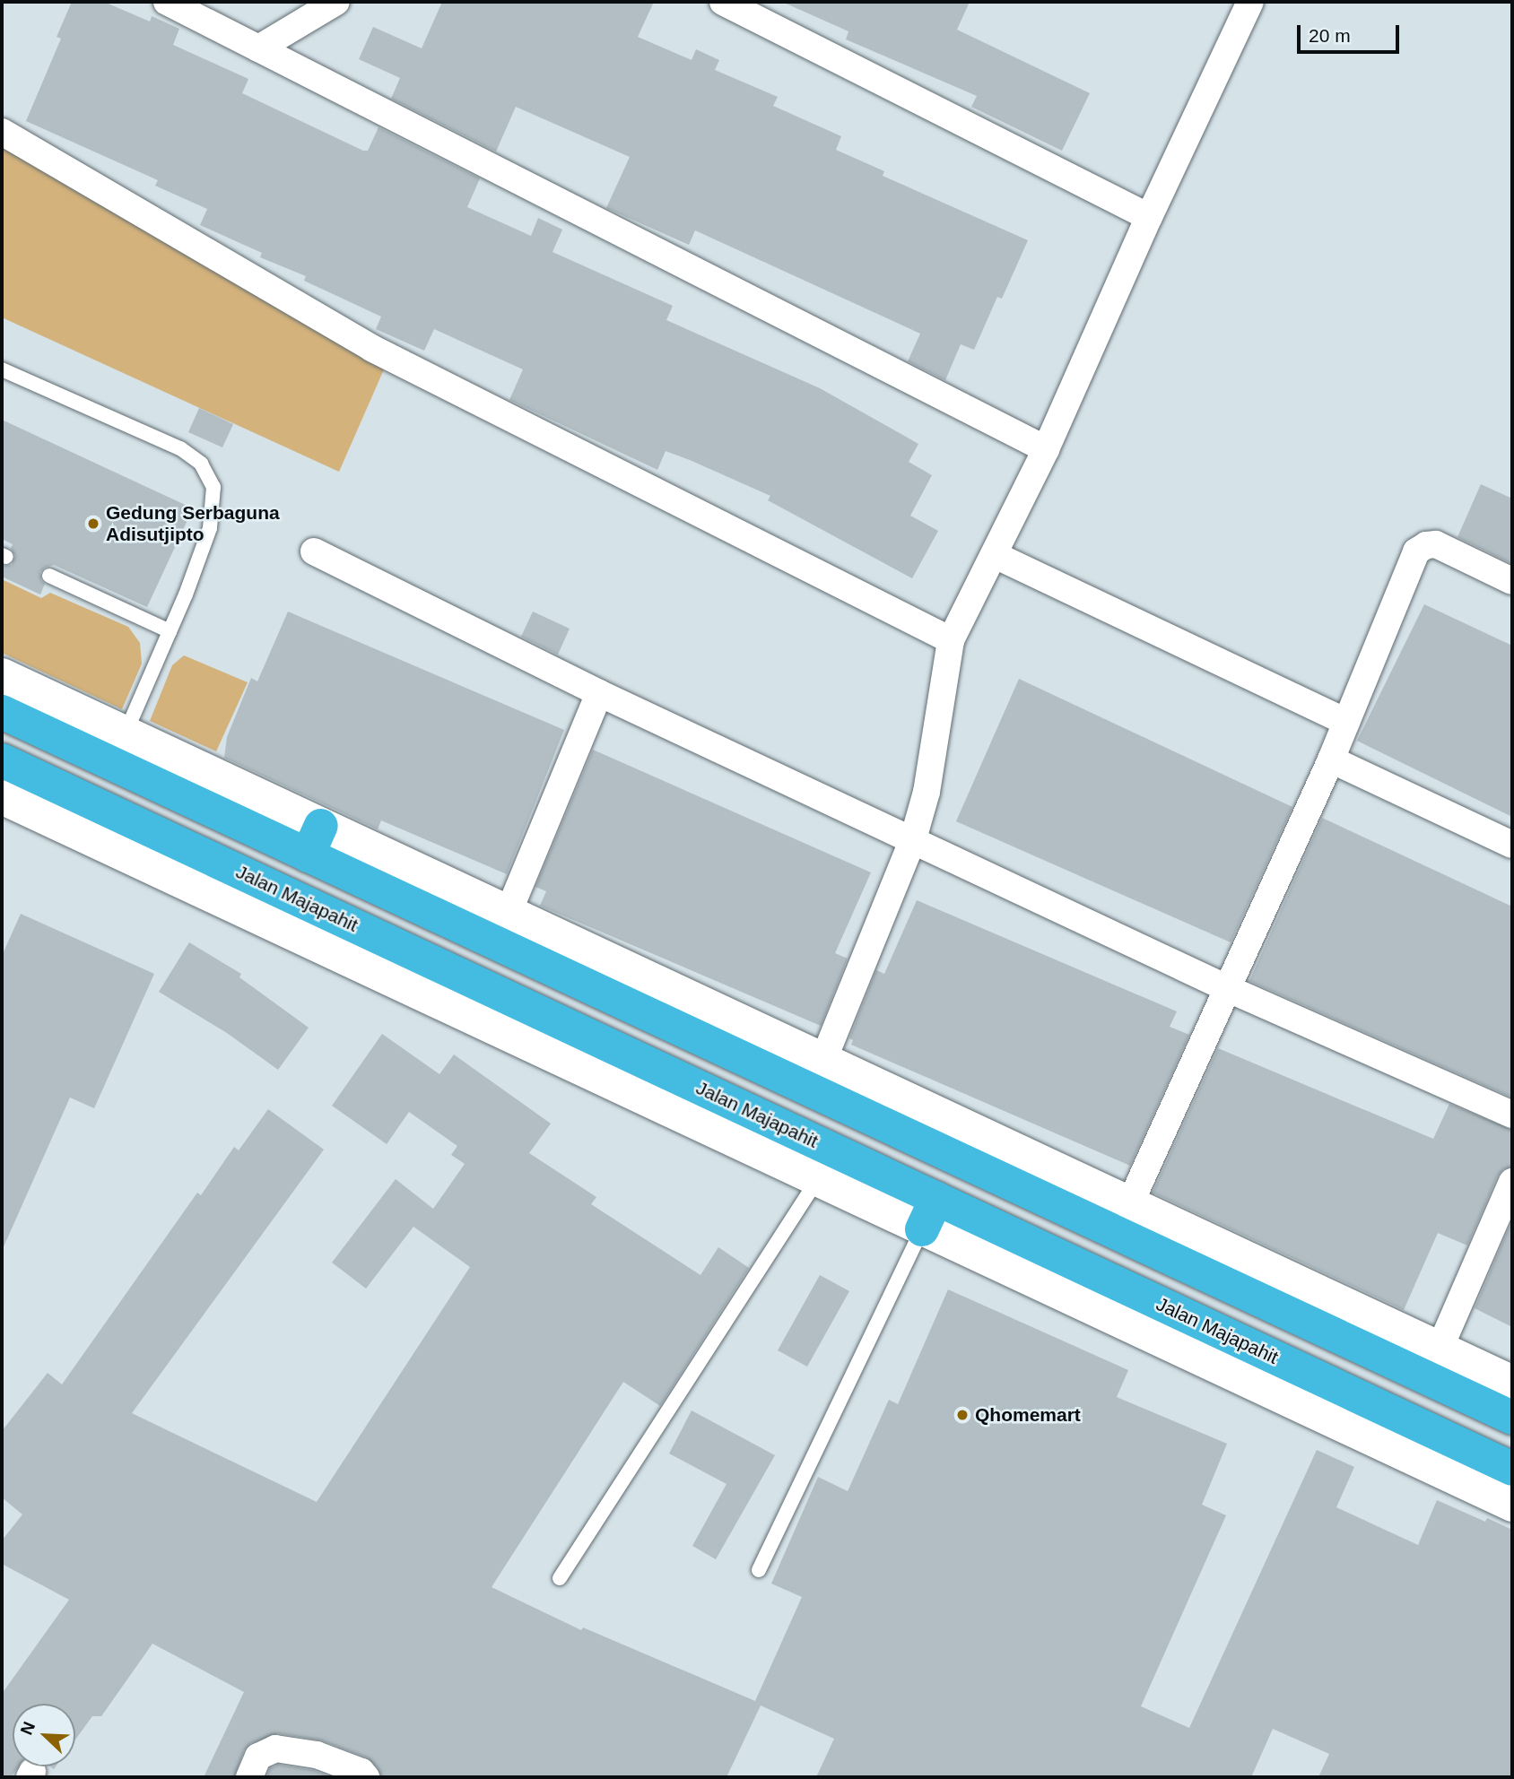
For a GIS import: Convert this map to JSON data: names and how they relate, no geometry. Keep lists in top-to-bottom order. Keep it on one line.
{"streets":{"highway":["Jalan Majapahit"]},"places":["Gedung Serbaguna Adisutjipto","Qhomemart"],"scale_bar":"20 m","north":"top left"}
